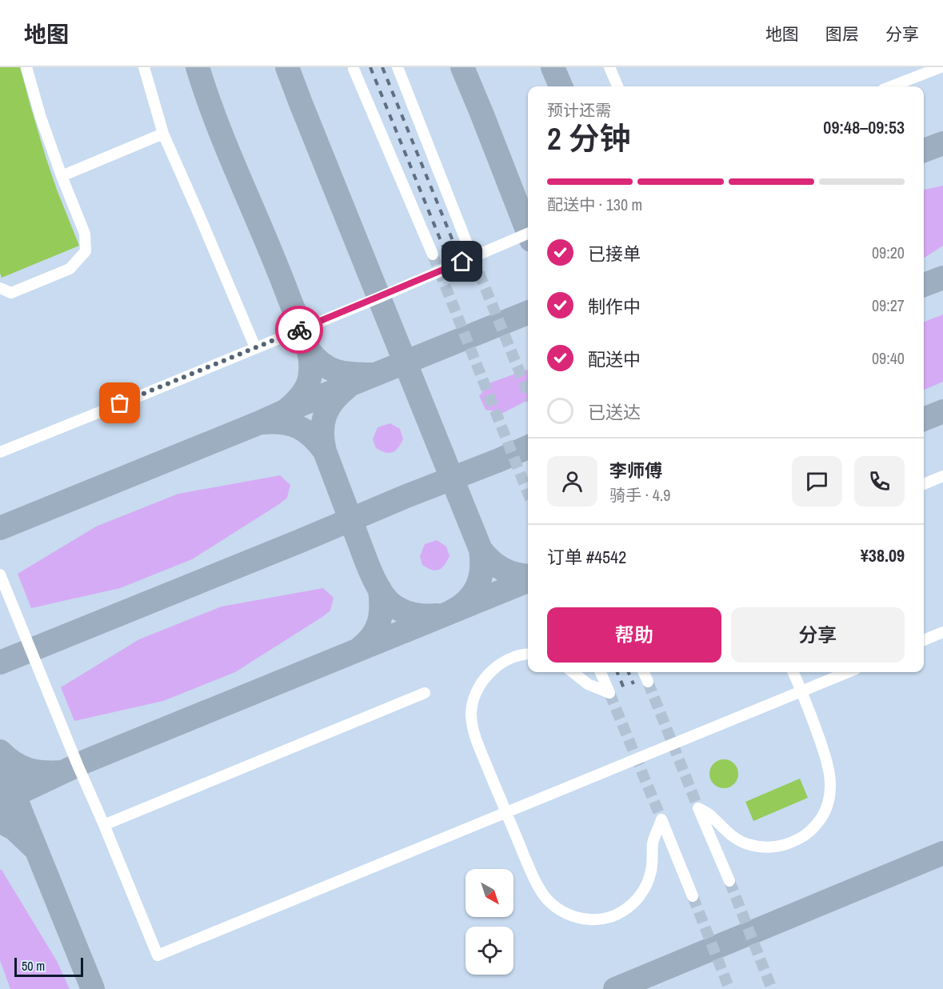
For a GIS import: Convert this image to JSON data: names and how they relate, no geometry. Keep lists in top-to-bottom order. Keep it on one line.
{"scale_bar":"50 m","north":"bottom right","page":{"header":"地图","nav":["地图","图层","分享"],"heading":["2 分钟","预计还需","09:48–09:53"],"panel":["李师傅","骑手 · 4.9","订单 #4542","¥38.09"],"bar":"配送中 · 130 m","list":[["已接单","09:20"],["制作中","09:27"],["配送中","09:40"],"已送达"],"buttons":["帮助","分享"],"scale":"50 m"}}
